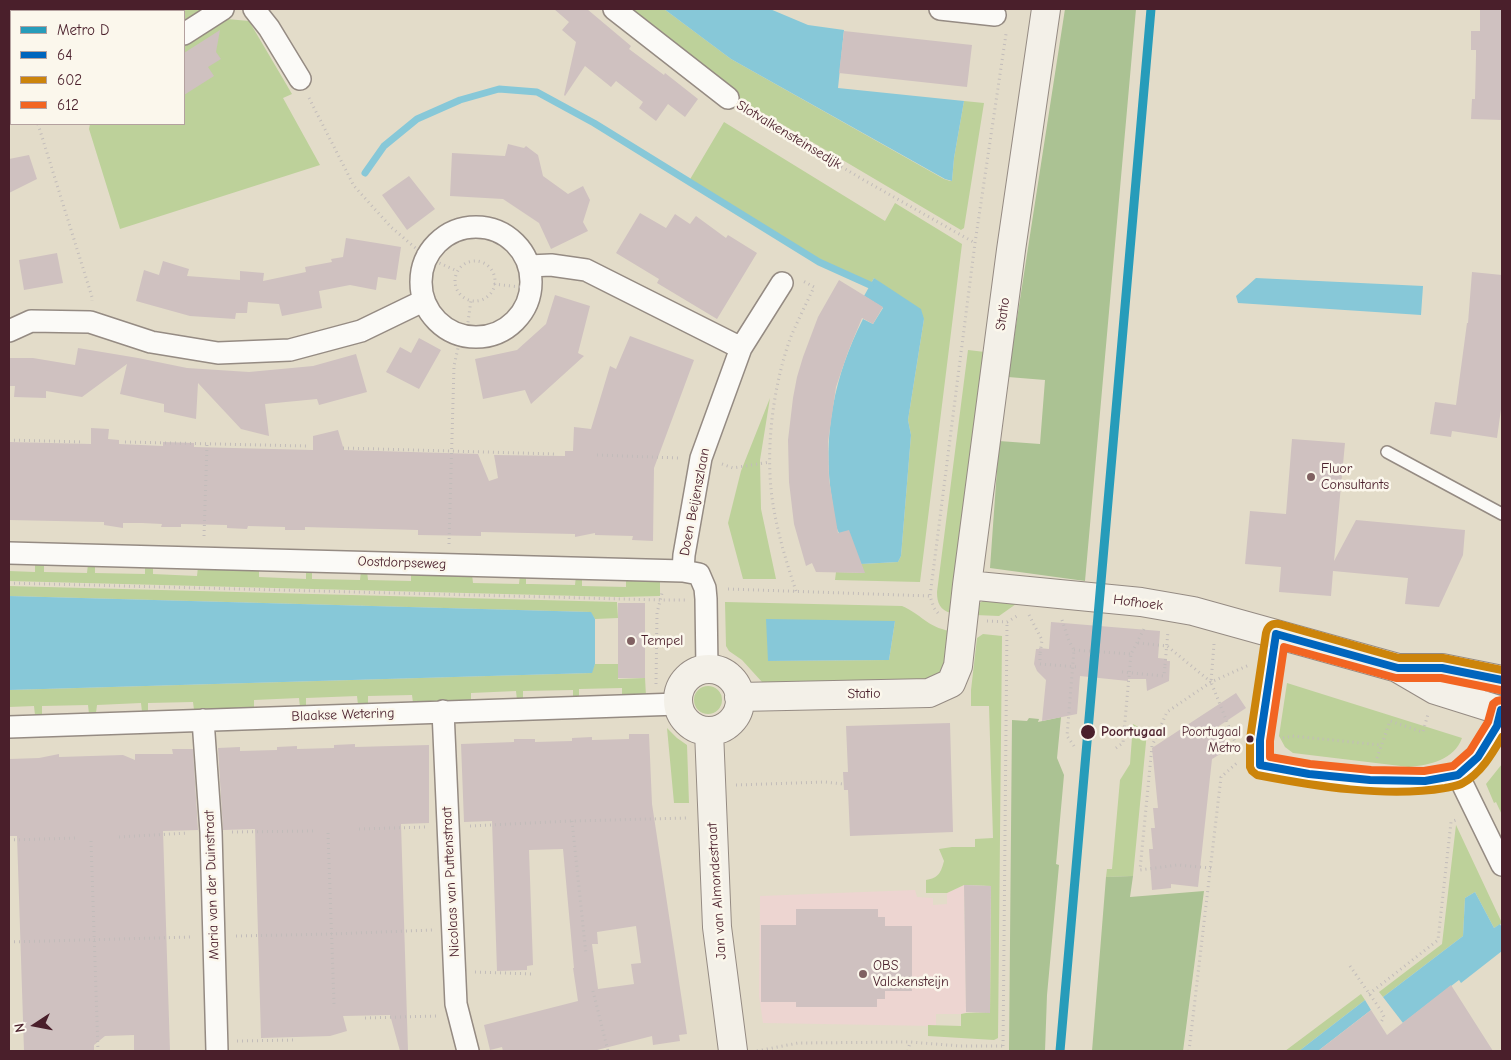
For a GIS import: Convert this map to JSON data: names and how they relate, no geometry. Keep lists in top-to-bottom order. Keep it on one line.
{"streets":{"street":["Slotvalkensteinsedijk","Statio","Doen Beijenszlaan","Oostdorpseweg","Hofhoek","Blaakse Wetering","Nicolaas van Puttenstraat","Maria van der Duinstraat","Jan van Almondestraat"]},"crossings":[["Statio","Hofhoek"],["Statio","Blaakse Wetering"],["Statio","Jan van Almondestraat"],["Doen Beijenszlaan","Oostdorpseweg"],["Blaakse Wetering","Nicolaas van Puttenstraat"],["Blaakse Wetering","Maria van der Duinstraat"],["Blaakse Wetering","Jan van Almondestraat"]],"places":["Fluor Consultants","Tempel","Poortugaal","Poortugaal Metro","OBS Valckensteijn"],"lines":["metro line D","transit line 602","transit line 64","transit line 612"],"legend":["Metro D","64","602","612"],"north":"left"}
